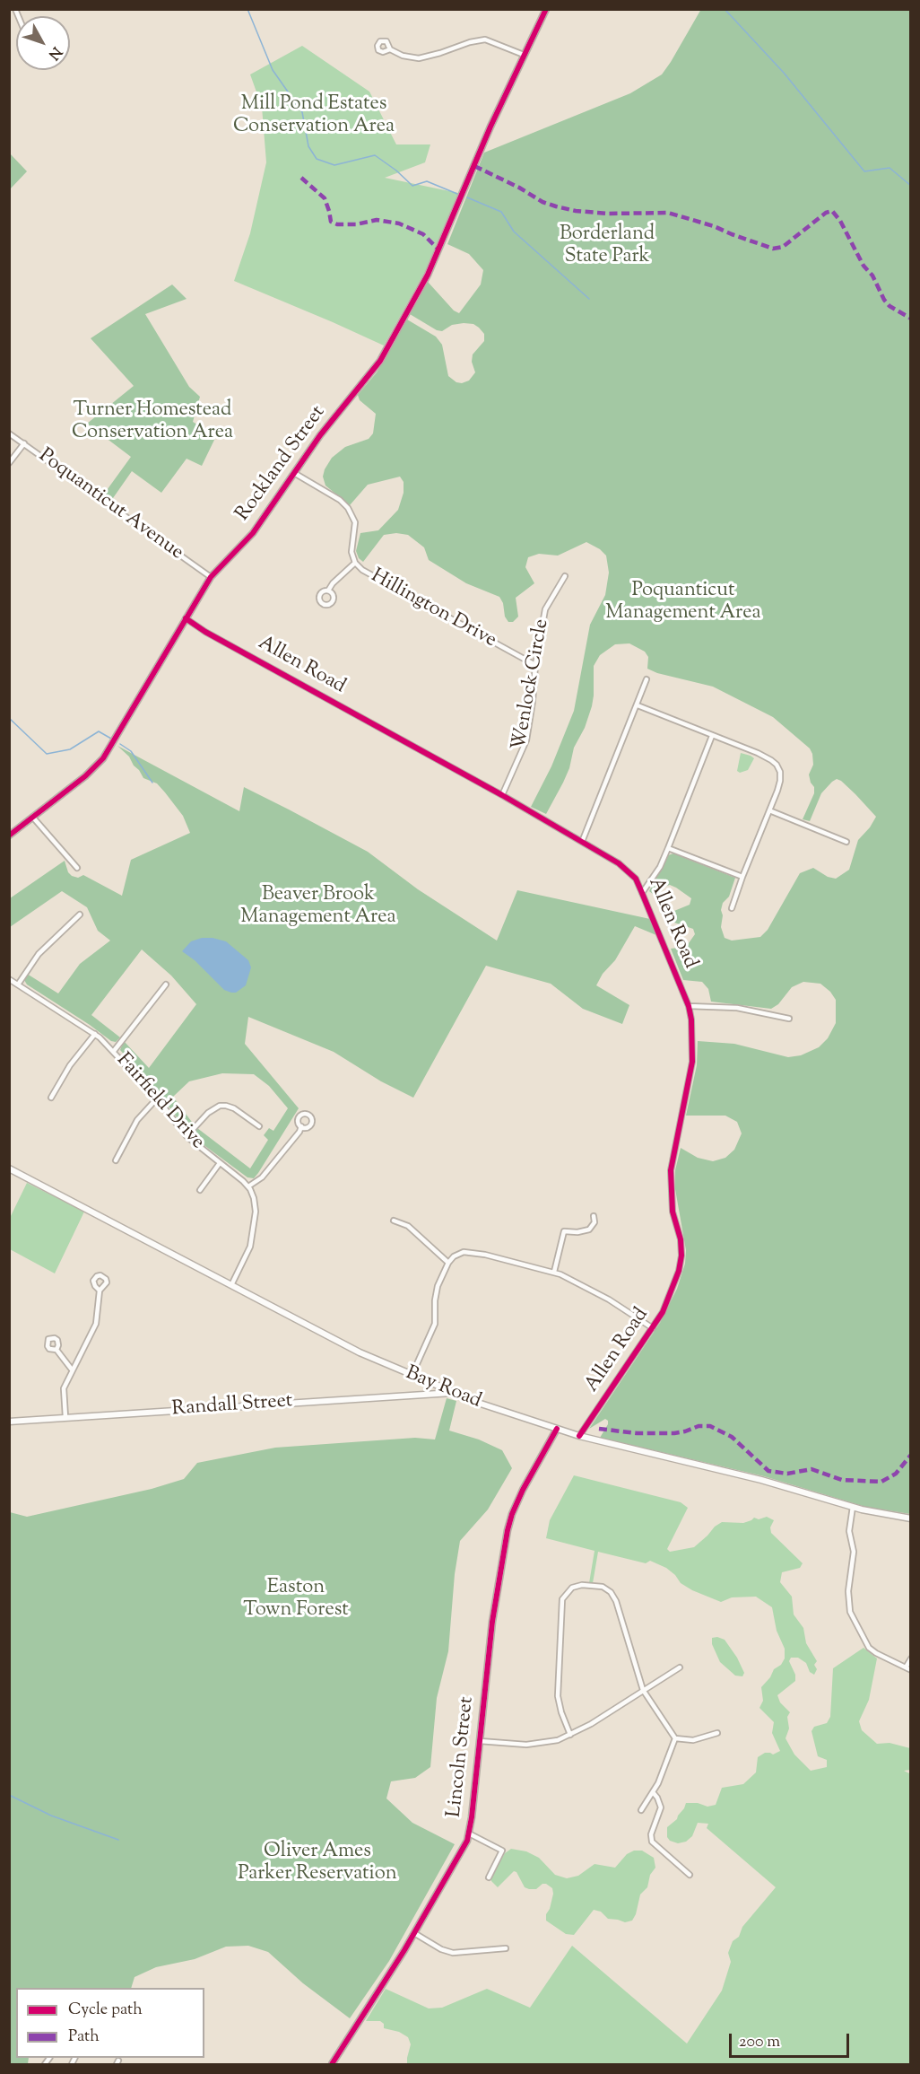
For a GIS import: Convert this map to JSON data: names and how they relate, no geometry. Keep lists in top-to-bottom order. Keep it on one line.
{"streets":{"street":["Rockland Street","Poquanticut Avenue","Hillington Drive","Allen Road","Wenlock Circle","Fairfield Drive","Bay Road","Randall Street","Lincoln Street"]},"crossings":[["Rockland Street","Poquanticut Avenue"],["Rockland Street","Hillington Drive"],["Rockland Street","Allen Road"],["Hillington Drive","Wenlock Circle"],["Allen Road","Wenlock Circle"],["Allen Road","Bay Road"],["Bay Road","Randall Street"],["Bay Road","Lincoln Street"]],"parks":["Mill Pond Estates Conservation Area","Borderland State Park","Turner Homestead Conservation Area","Poquanticut Management Area","Beaver Brook Management Area","Easton Town Forest","Oliver Ames Parker Reservation"],"legend":["Cycle path","Path"],"scale_bar":"200 m","north":"bottom right"}
